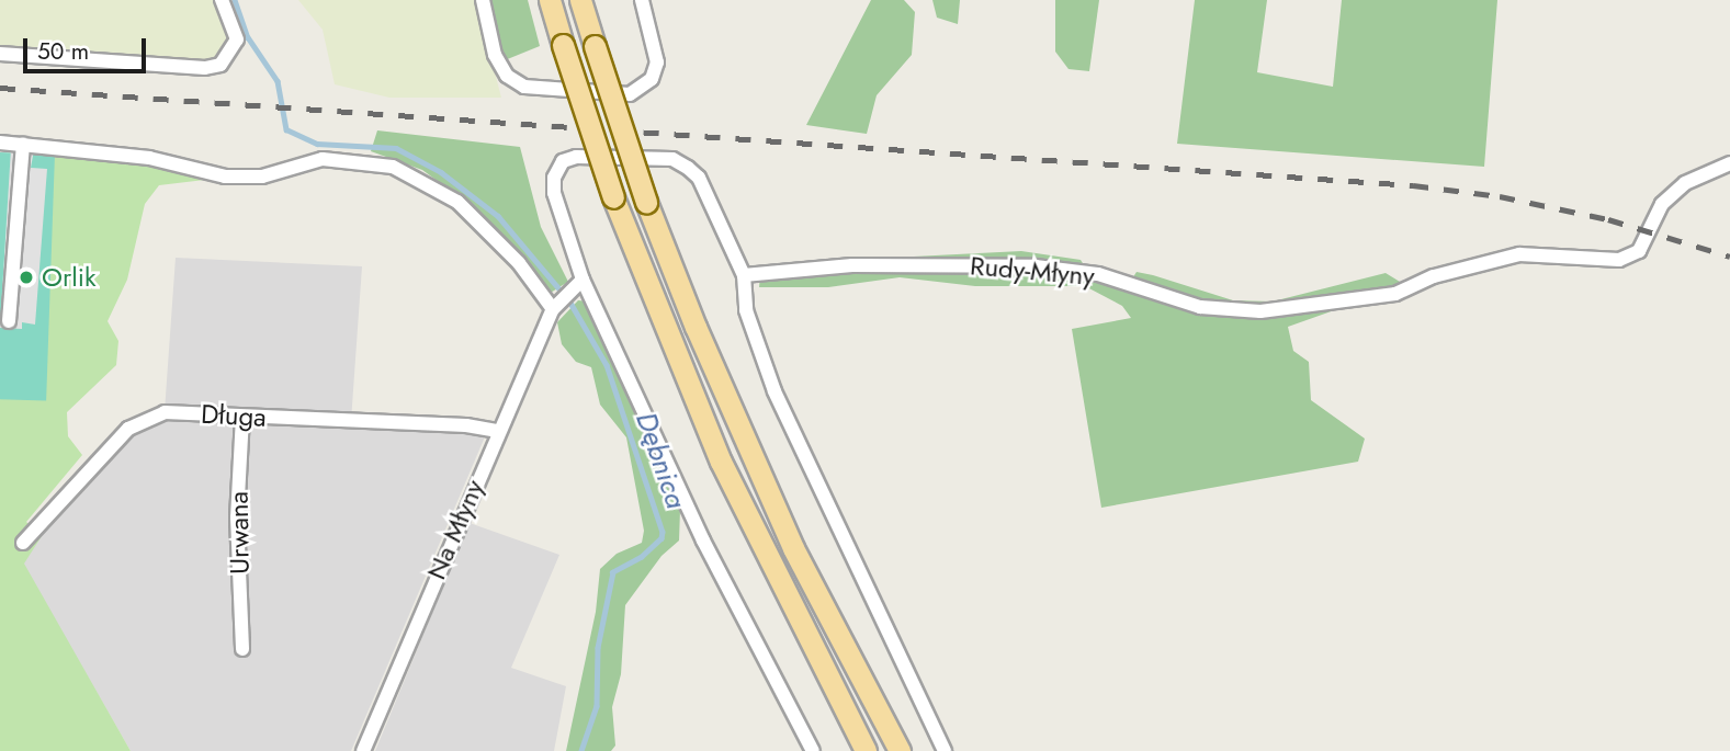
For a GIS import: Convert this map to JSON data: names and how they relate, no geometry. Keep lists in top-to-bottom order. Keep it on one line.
{"streets":{"street":["Rudy-Młyny","Długa","Na Młyny","Urwana"]},"crossings":[["Długa","Na Młyny"],["Długa","Urwana"]],"water":["Dębnica"],"places":["Orlik"],"scale_bar":"50 m"}
